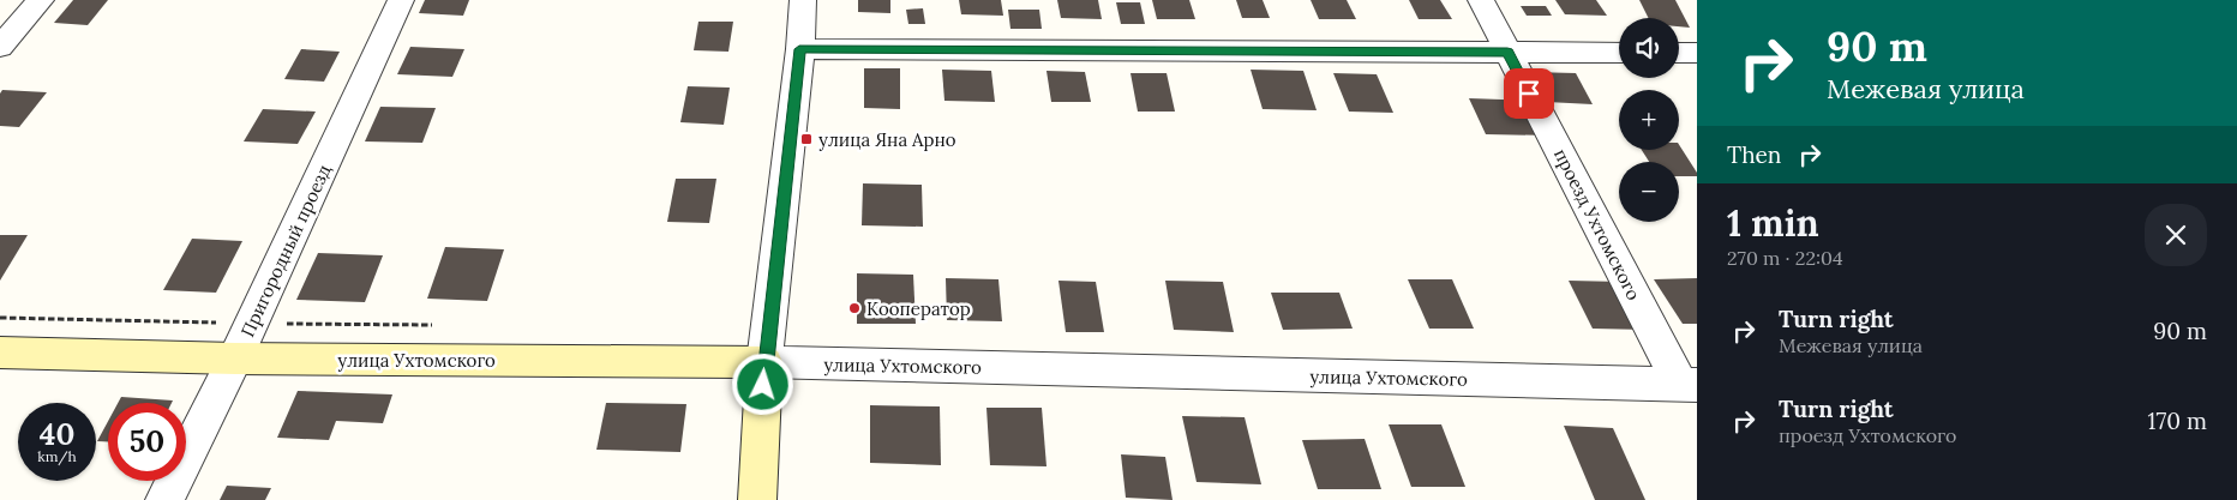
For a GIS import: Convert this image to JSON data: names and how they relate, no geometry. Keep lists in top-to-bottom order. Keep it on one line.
{"streets":{"main road":["улица Ухтомского"],"street":["проезд Ухтомского","Пригородный проезд"]},"crossings":[["проезд Ухтомского","улица Ухтомского"],["Пригородный проезд","улица Ухтомского"]],"places":{"transit":["улица Яна Арно"],"other":["Кооператор"]},"page":{"turn":["90 m","Межевая улица"],"map_buttons":["+","−"],"then":"Then","heading":["1 min","270 m · 22:04"],"list":[{"name":"Turn right","note":"Межевая улица","value":"90 m"},{"name":"Turn right","note":"проезд Ухтомского","value":"170 m"}],"speed":"40 km/h","limit":"50"}}
